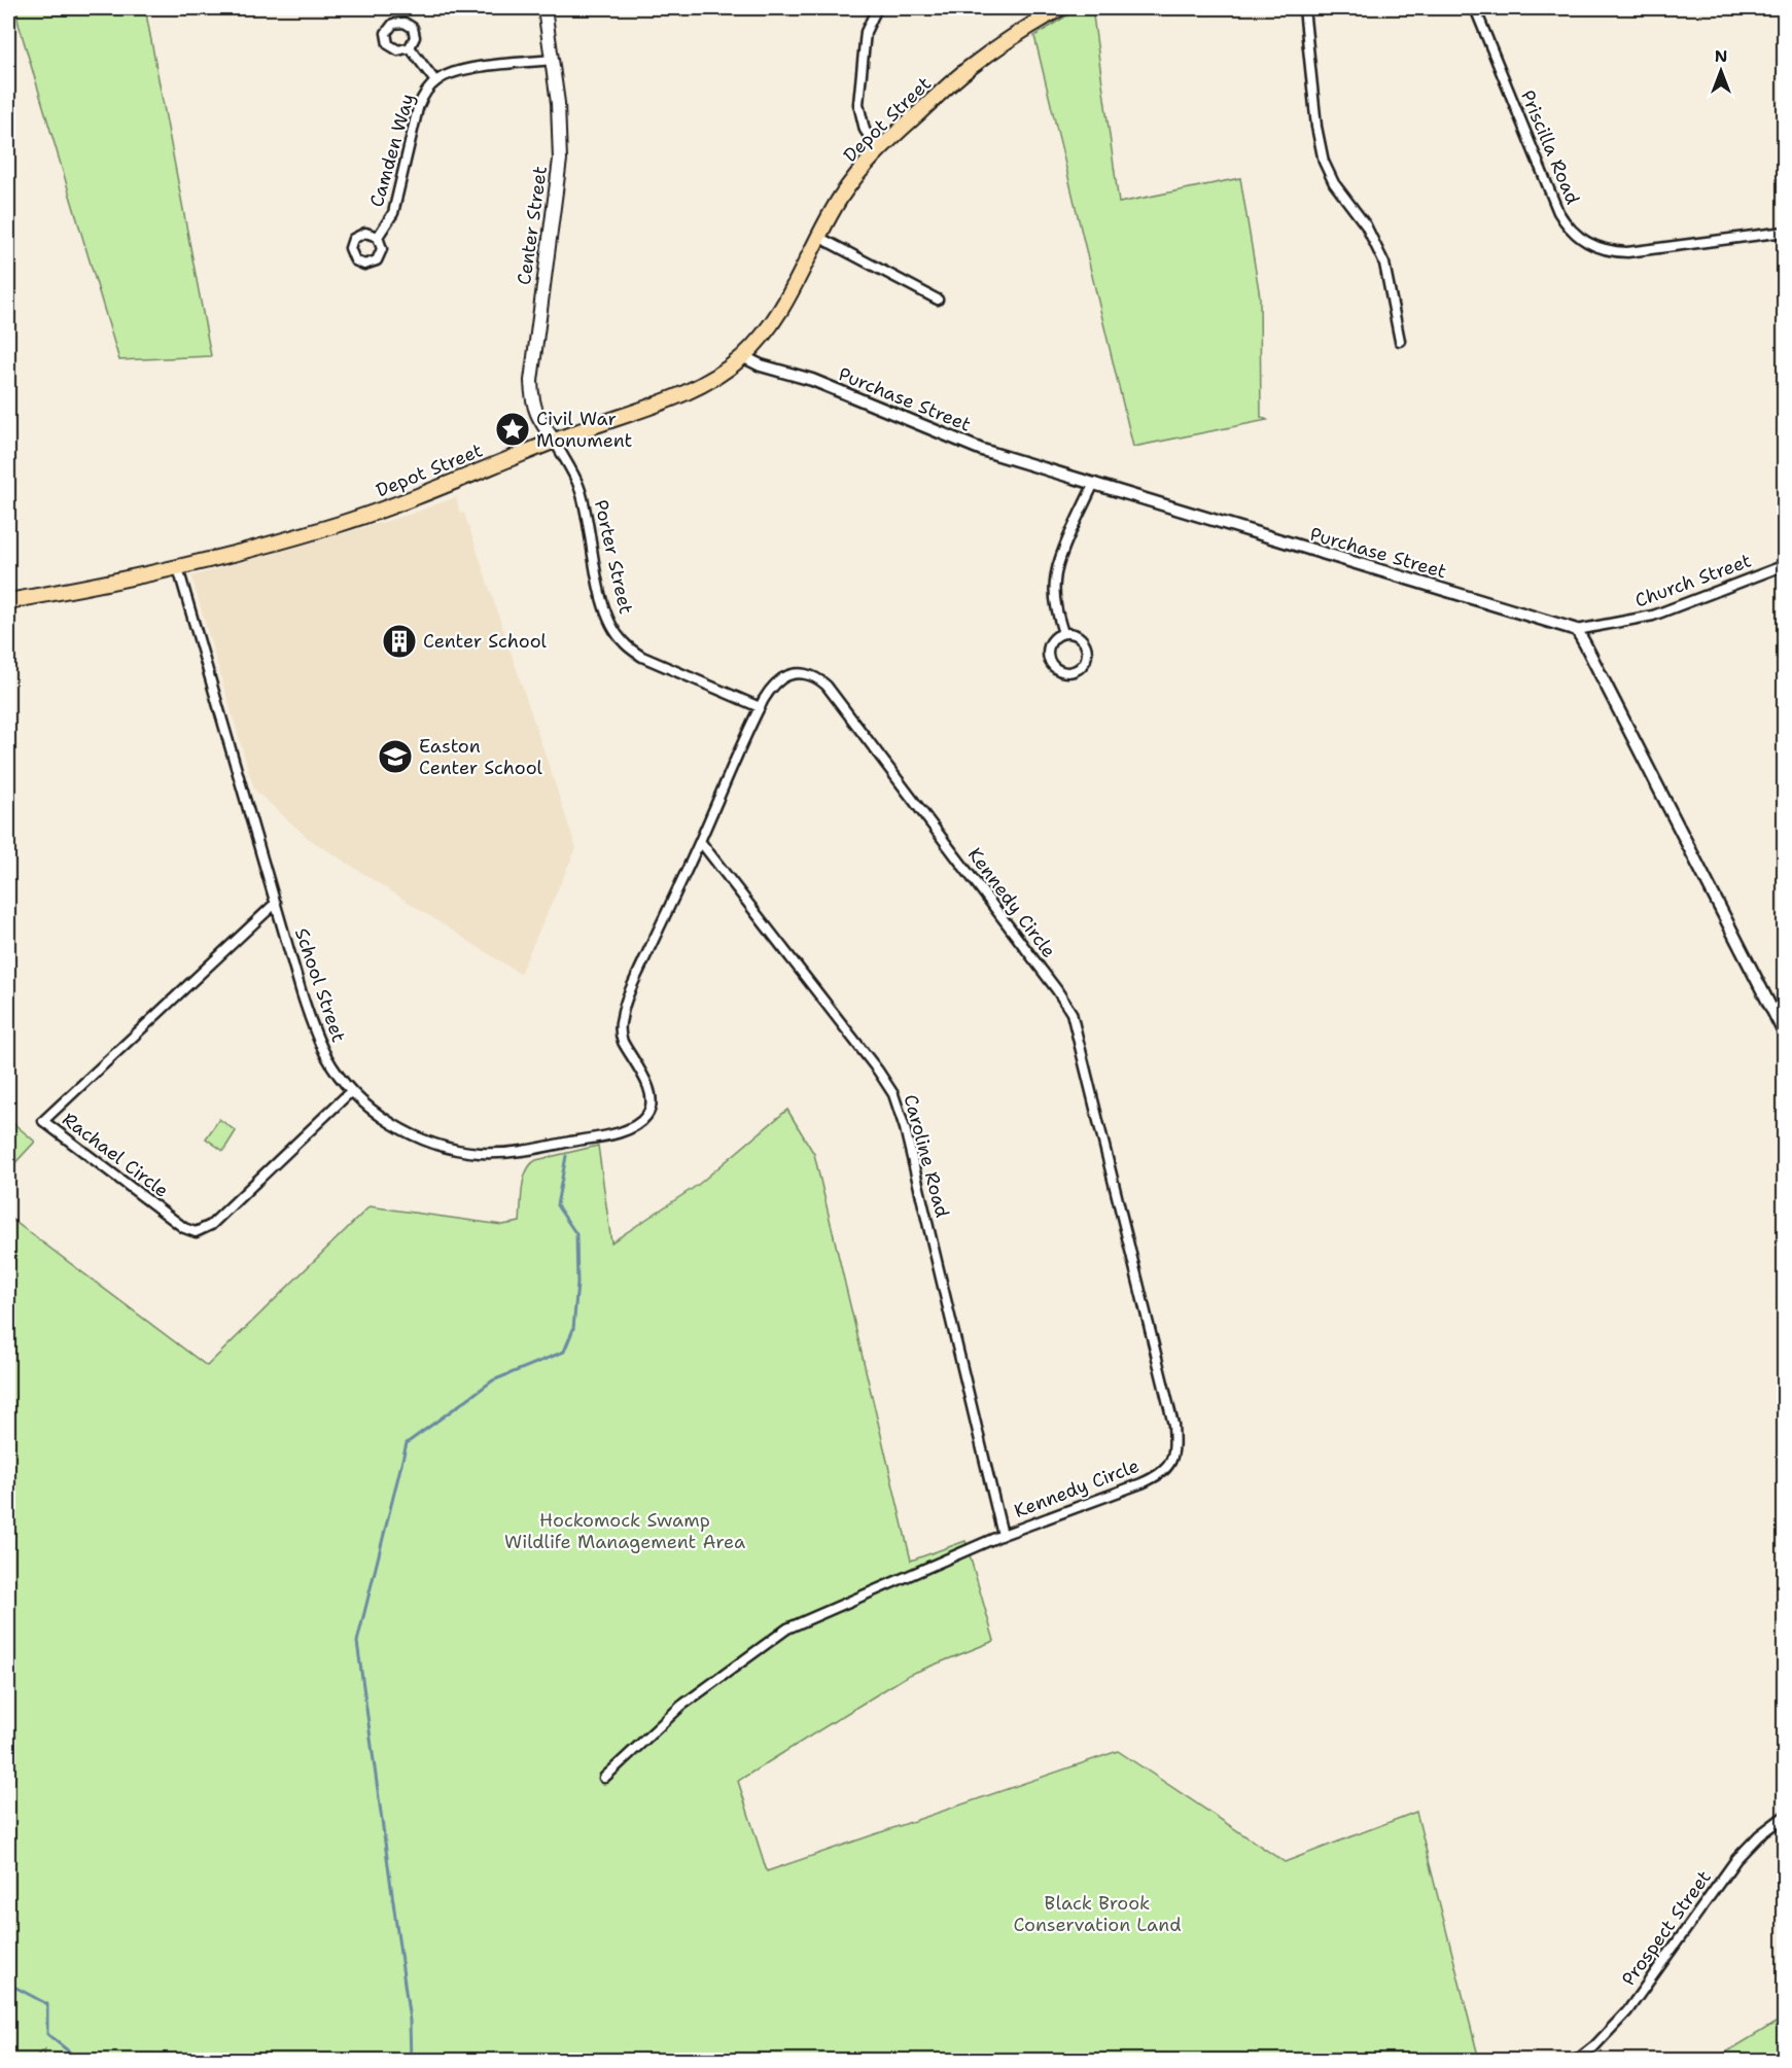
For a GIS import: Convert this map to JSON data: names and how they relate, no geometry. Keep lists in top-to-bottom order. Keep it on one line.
{"streets":{"highway":["Depot Street"],"main road":["Center Street"],"street":["Priscilla Road","Camden Way","Purchase Street","Porter Street","Church Street","Kennedy Circle","School Street","Rachael Circle","Caroline Road","Prospect Street"]},"crossings":[["Depot Street","Center Street"],["Depot Street","Purchase Street"],["Depot Street","Porter Street"],["Depot Street","School Street"],["Camden Way","Center Street"],["Center Street","Porter Street"],["Purchase Street","Church Street"],["Porter Street","Kennedy Circle"],["Kennedy Circle","School Street"],["Kennedy Circle","Caroline Road"],["School Street","Rachael Circle"]],"parks":["Hockomock Swamp Wildlife Management Area","Black Brook Conservation Land"],"places":{"place":["Civil War Monument"],"building":["Center School"],"school or university":["Easton Center School"]},"north":"top"}
